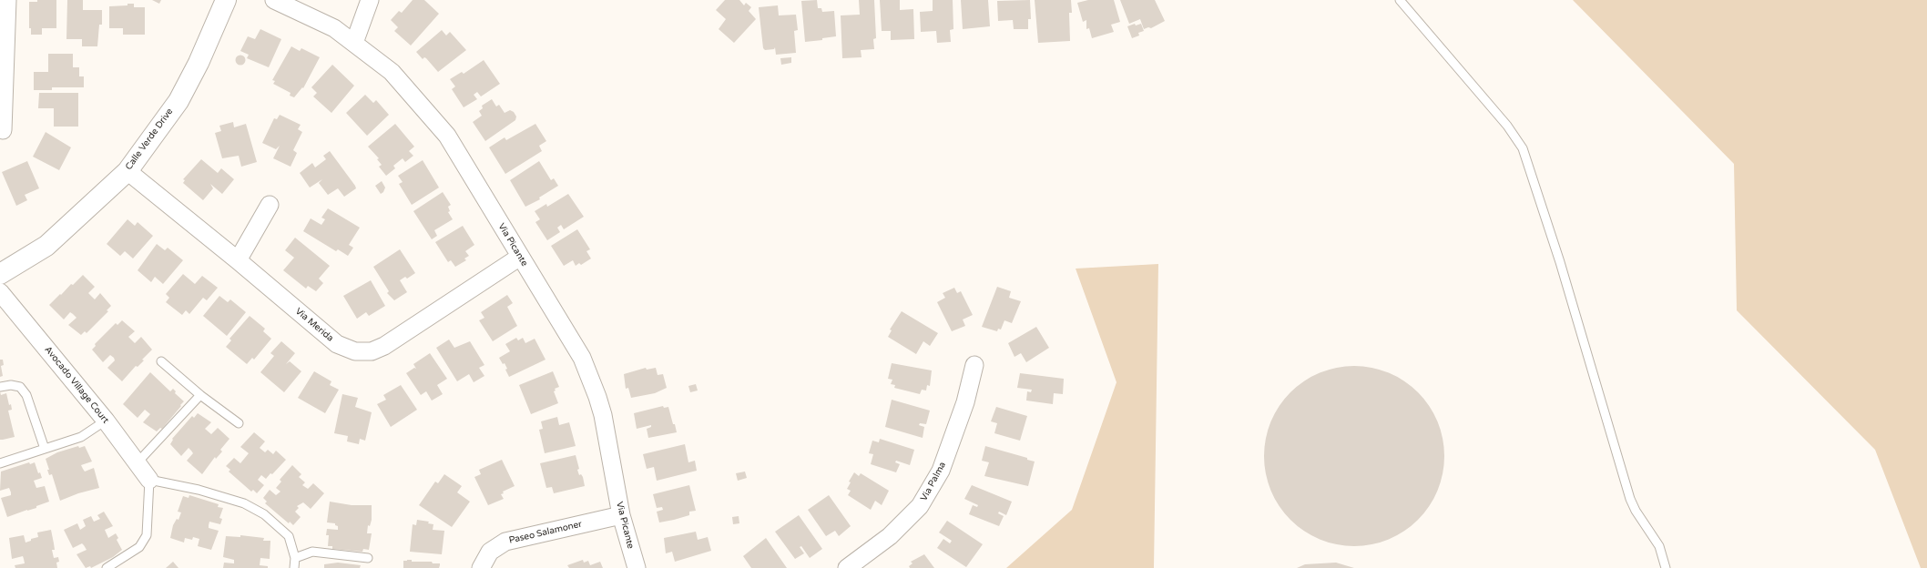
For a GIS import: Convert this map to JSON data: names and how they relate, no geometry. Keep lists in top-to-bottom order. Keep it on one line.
{"streets":{"main road":["Calle Verde Drive"],"street":["Via Picante","Via Merida","Avocado Village Court","Via Palma","Paseo Salamoner"]},"crossings":[["Calle Verde Drive","Via Merida"],["Via Picante","Via Merida"],["Via Picante","Paseo Salamoner"]]}
